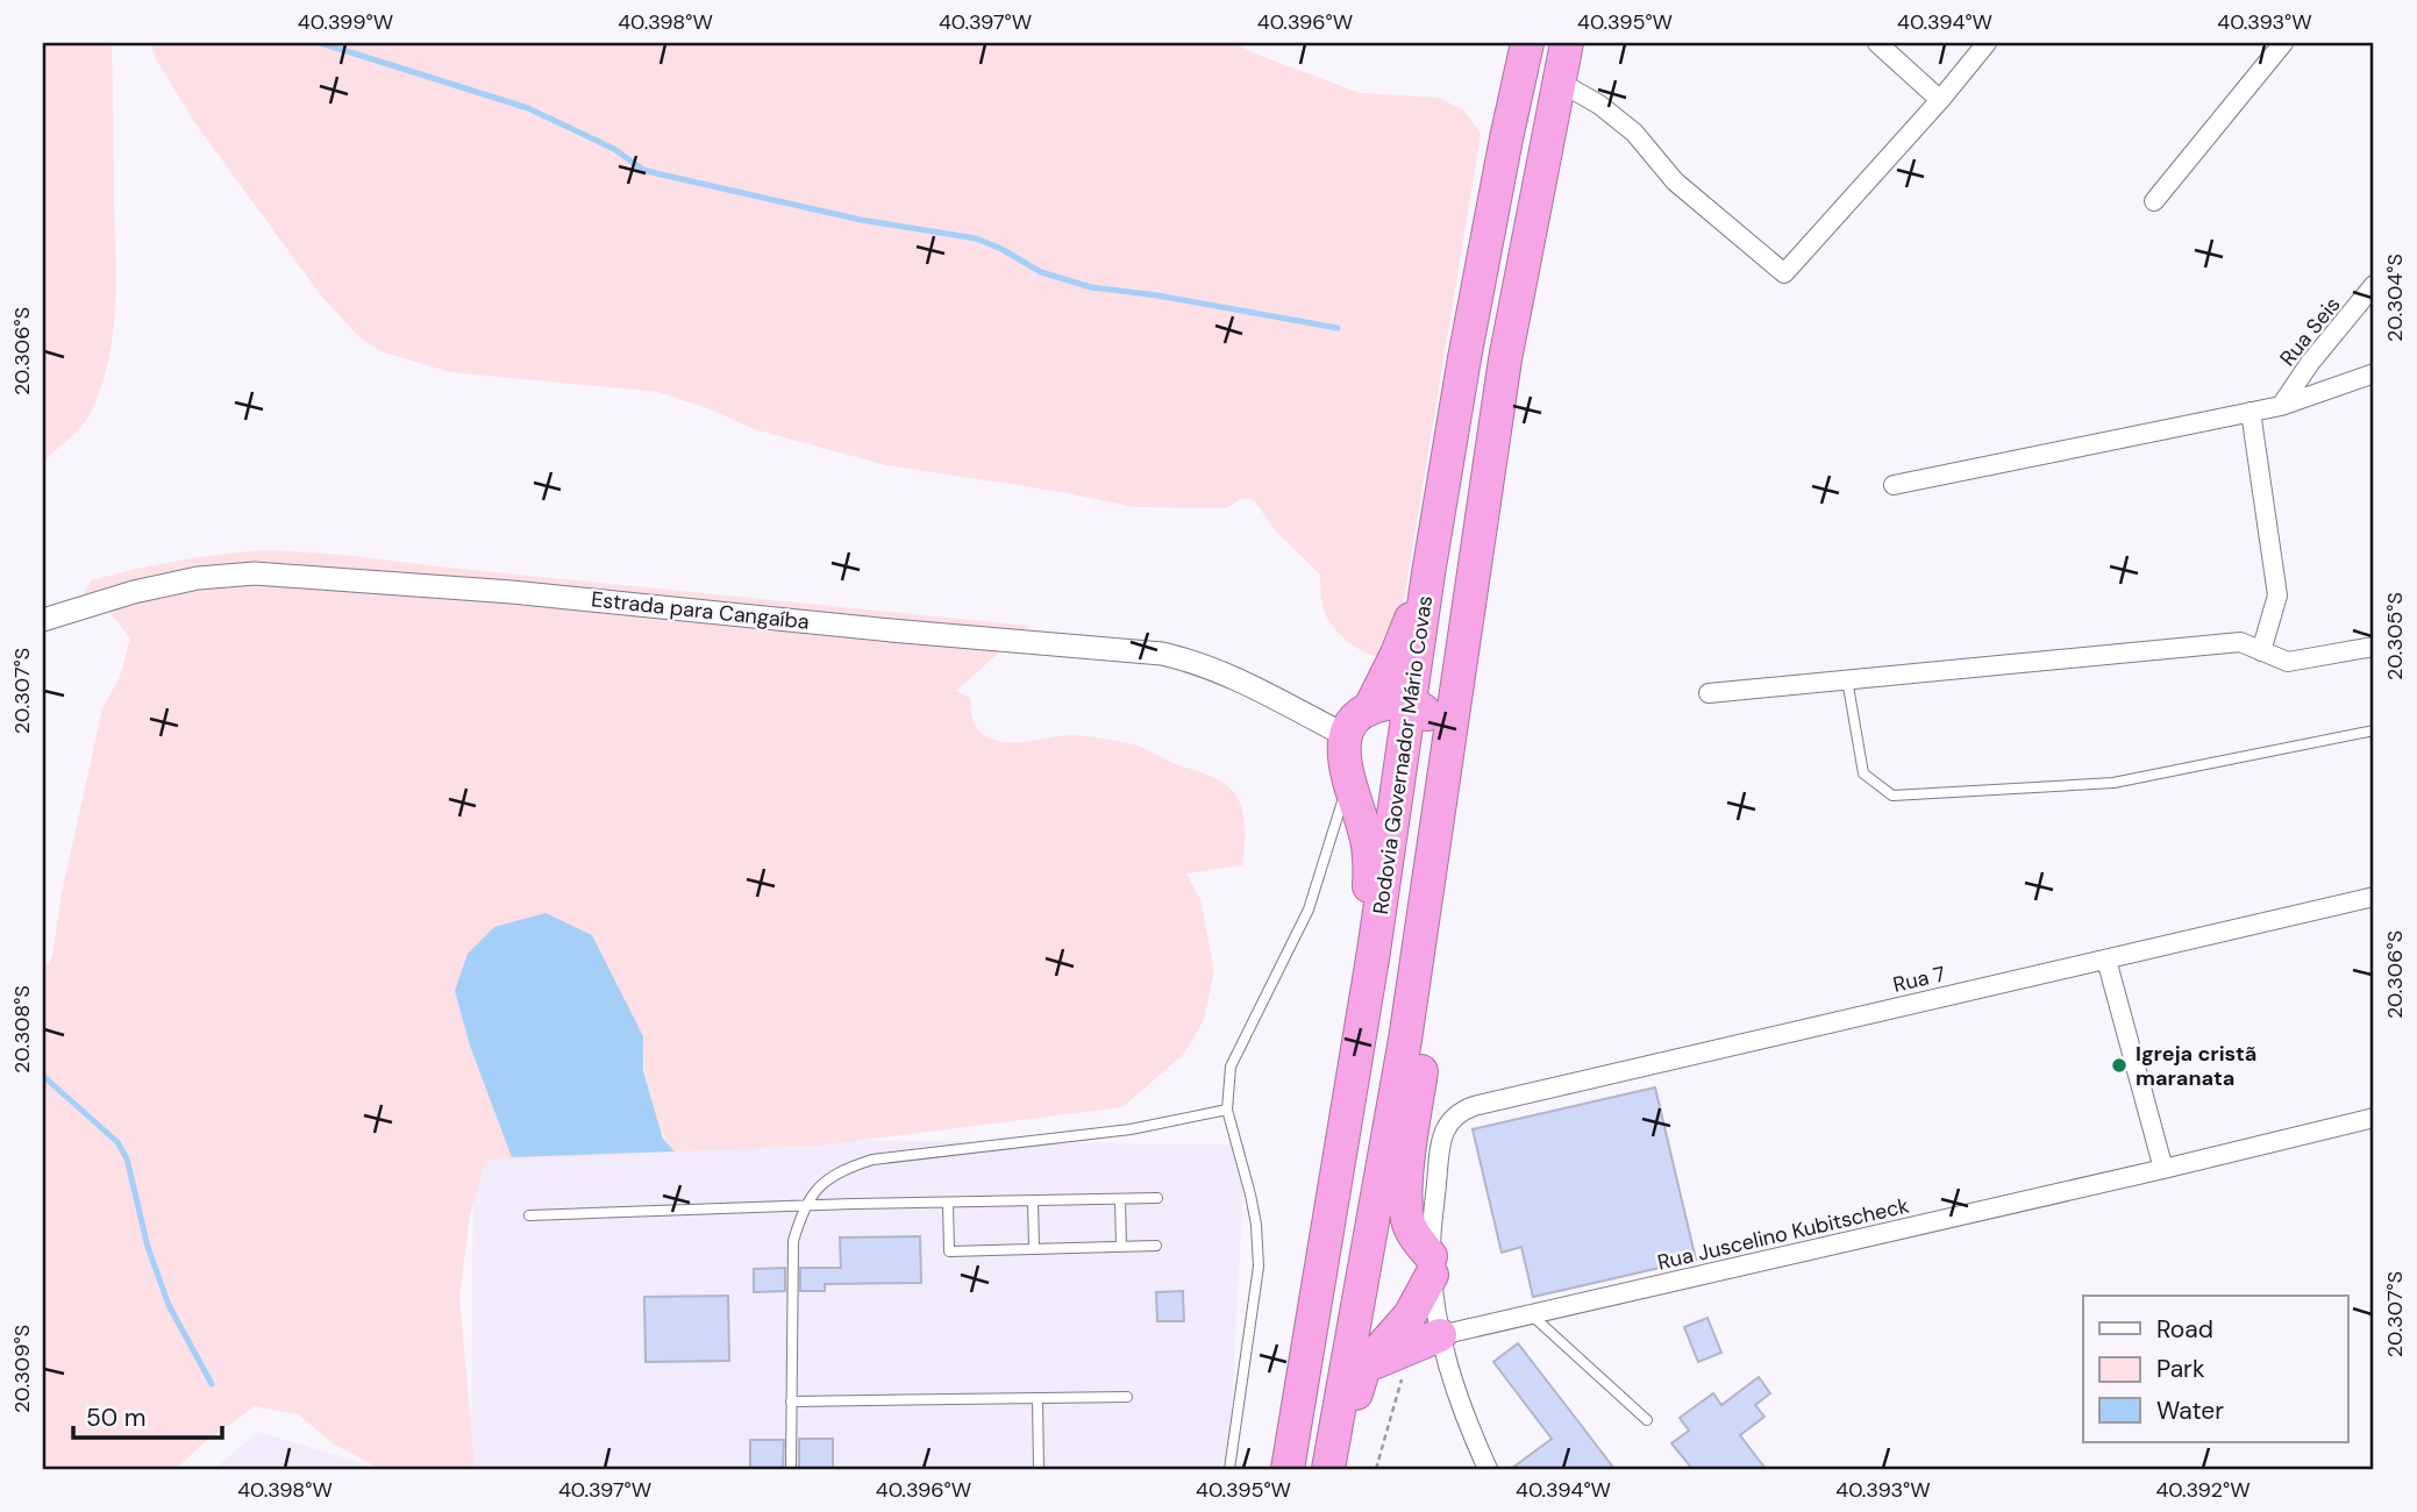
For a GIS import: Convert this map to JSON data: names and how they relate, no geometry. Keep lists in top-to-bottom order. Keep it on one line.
{"streets":{"highway":["Rodovia Governador Mário Covas"],"street":["Rua Seis","Estrada para Cangaíba","Rua 7","Rua Juscelino Kubitscheck"]},"places":["Igreja cristã maranata"],"legend":["Road","Park","Water"],"scale_bar":"50 m","coordinates":["40.399°W","40.398°W","40.397°W","40.396°W","40.395°W","40.394°W","40.393°W","20.304°S","20.306°S","20.305°S","20.307°S","20.308°S","20.309°S","40.392°W"]}
